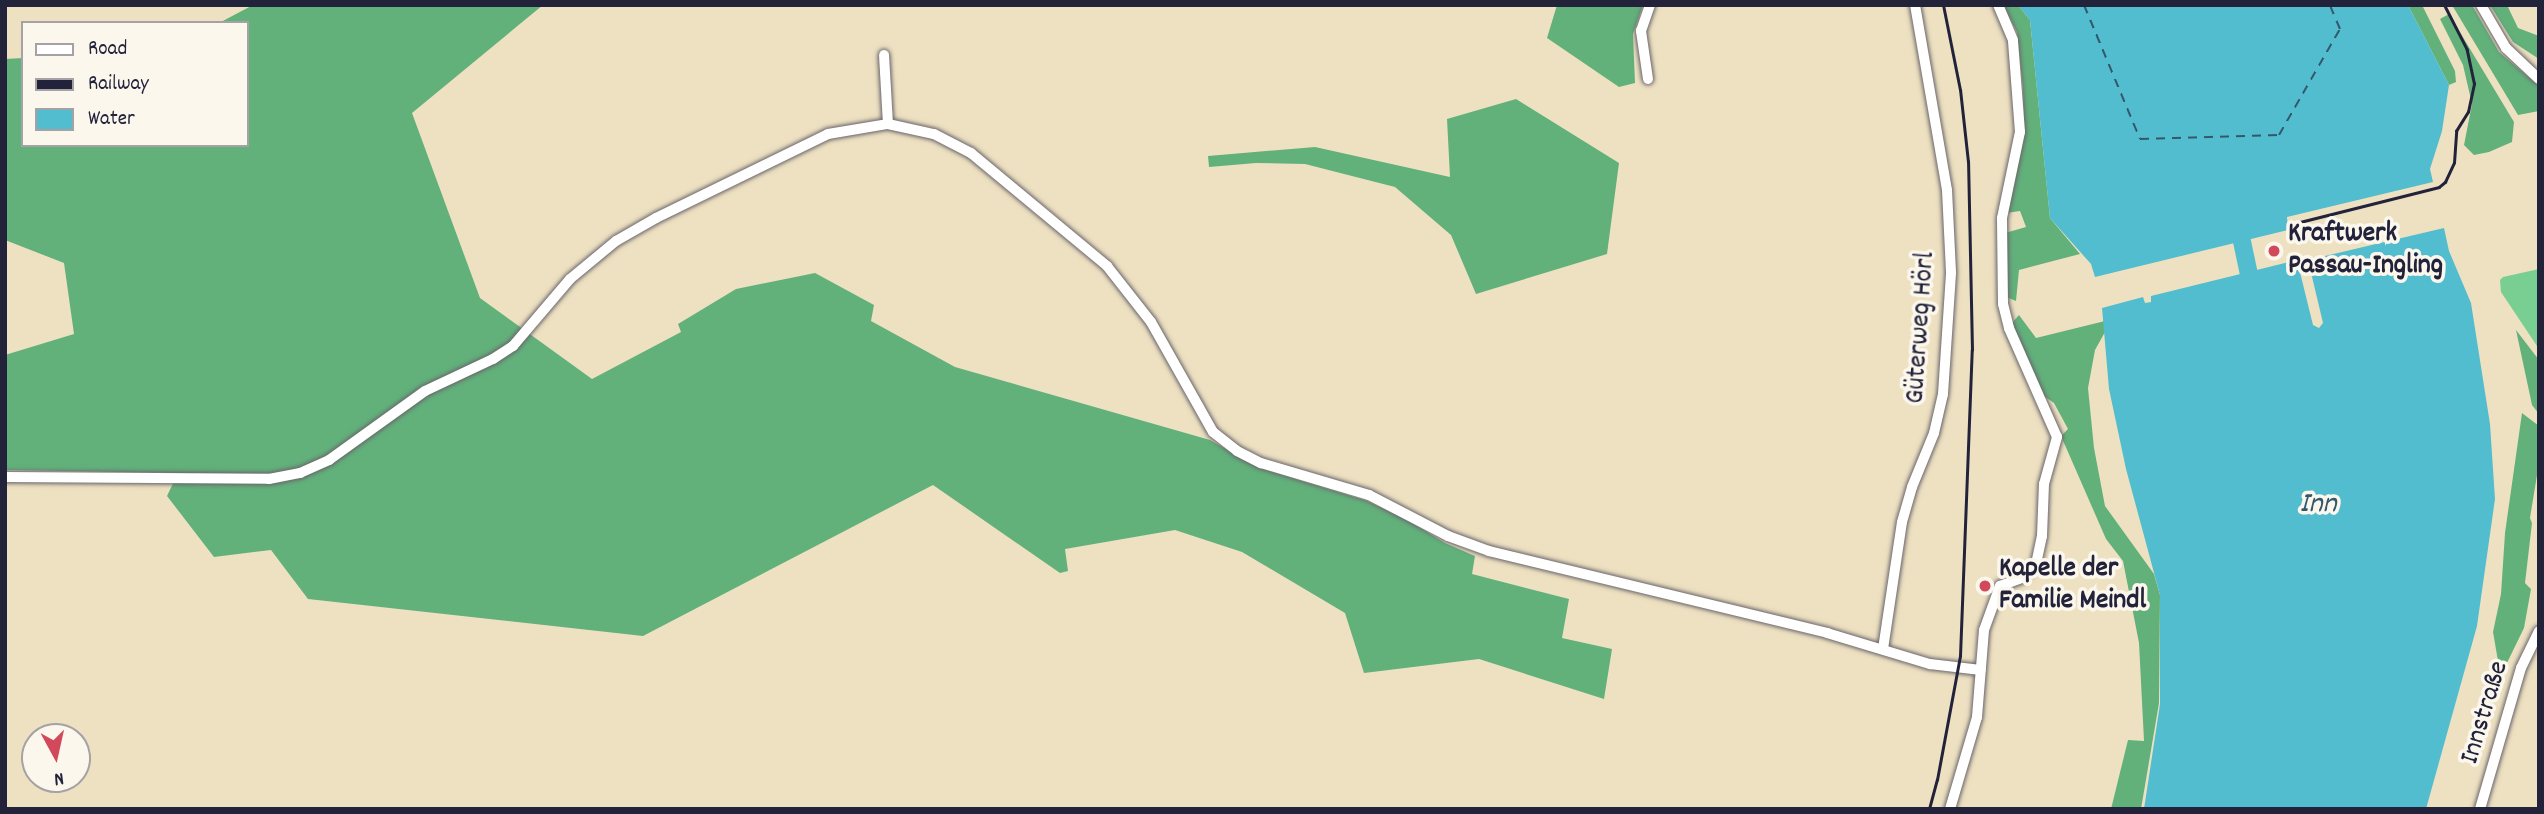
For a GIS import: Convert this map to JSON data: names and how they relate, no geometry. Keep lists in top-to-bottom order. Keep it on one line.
{"streets":{"street":["Güterweg Hörl","Innstraße"]},"water":["Inn"],"places":["Kraftwerk Passau-Ingling","Kapelle der Familie Meindl"],"legend":["Road","Railway","Water"],"north":"bottom"}
